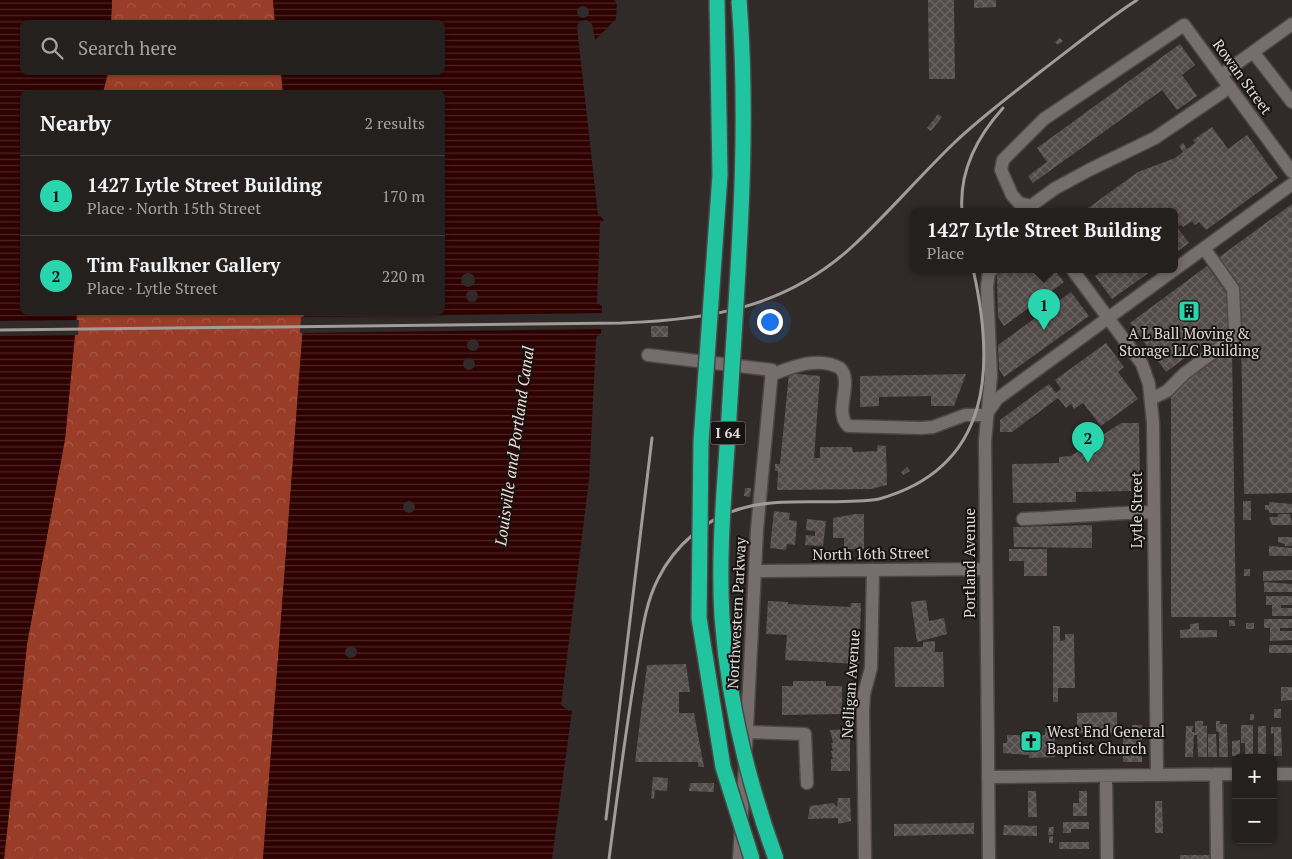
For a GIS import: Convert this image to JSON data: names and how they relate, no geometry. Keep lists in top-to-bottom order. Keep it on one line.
{"streets":{"highway":["I 64"],"street":["Rowan Street","Lytle Street","North 16th Street","Portland Avenue","Northwestern Parkway","Nelligan Avenue"]},"crossings":[["North 16th Street","Portland Avenue"],["North 16th Street","Northwestern Parkway"],["North 16th Street","Nelligan Avenue"]],"water":["Louisville and Portland Canal"],"places":{"building":["A L Ball Moving & Storage LLC Building"],"church":["West End General Baptist Church"]},"page":{"search":"Search here","heading":["Nearby","2 results"],"list":[{"mark":"1","name":"1427 Lytle Street Building","note":"Place · North 15th Street","value":"170 m"},{"mark":"2","name":"Tim Faulkner Gallery","note":"Place · Lytle Street","value":"220 m"}],"popup":["1427 Lytle Street Building","Place"],"pins":["1","2"],"map_buttons":["+","−"]}}
